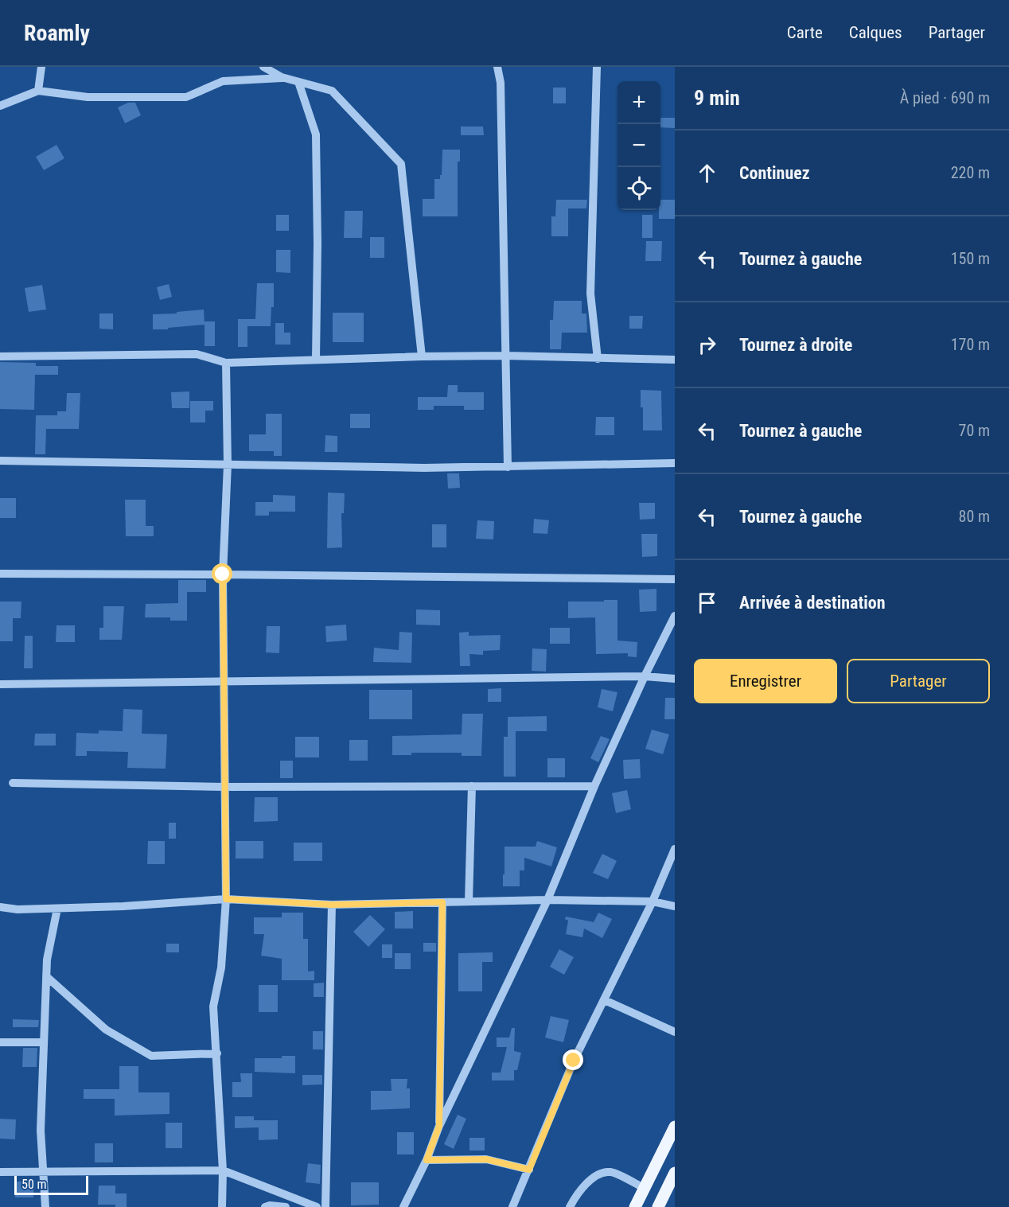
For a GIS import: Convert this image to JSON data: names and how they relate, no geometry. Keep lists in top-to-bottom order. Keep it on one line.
{"scale_bar":"50 m","page":{"header":"Roamly","nav":["Carte","Calques","Partager"],"heading":["9 min","À pied · 690 m"],"map_buttons":["+","−"],"list":[["Continuez","220 m"],["Tournez à gauche","150 m"],["Tournez à droite","170 m"],["Tournez à gauche","70 m"],["Tournez à gauche","80 m"],"Arrivée à destination"],"buttons":["Enregistrer","Partager"],"scale":"50 m"}}
